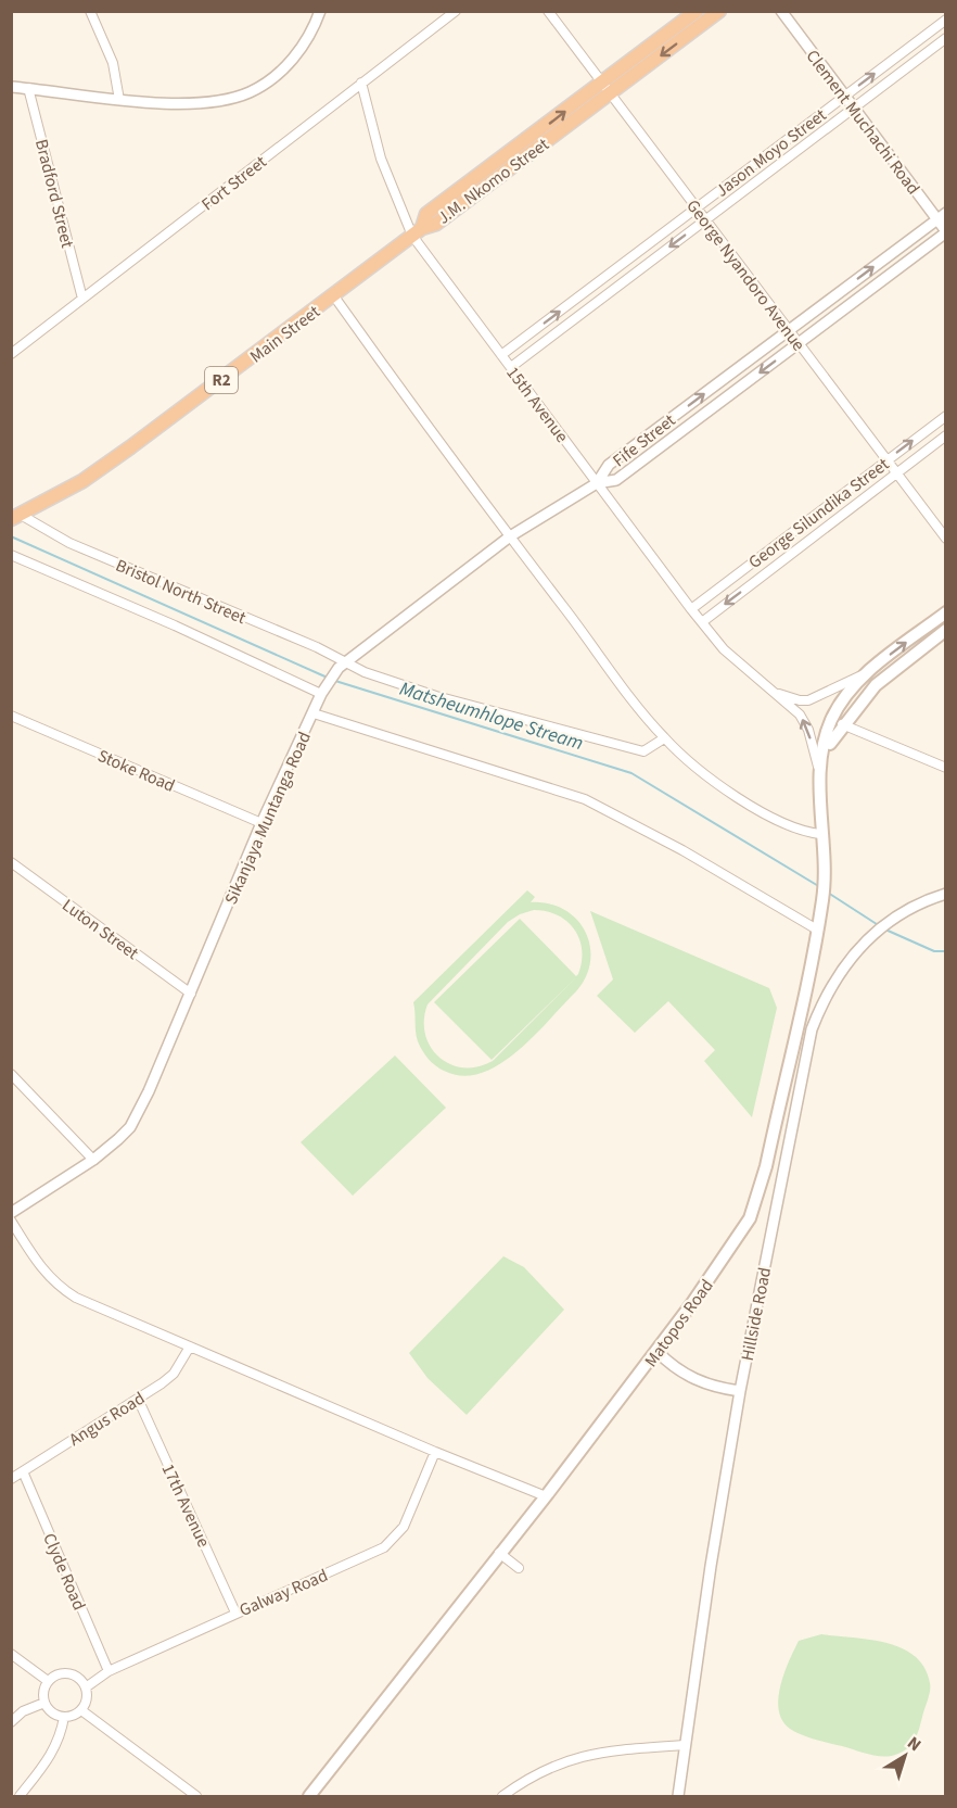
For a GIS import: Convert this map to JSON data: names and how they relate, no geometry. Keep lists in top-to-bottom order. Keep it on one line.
{"streets":{"highway":["J.M. Nkomo Street","Main Street","R2"],"main road":["Matopos Road"],"street":["Clement Muchachi Road","Jason Moyo Street","Fort Street","Bradford Street","George Nyandoro Avenue","15th Avenue","Fife Street","George Silundika Street","Bristol North Street","Stoke Road","Sikanjaya Muntanga Road","Luton Street","Hillside Road","Angus Road","Clyde Road","Galway Road"]},"crossings":[["Clement Muchachi Road","Jason Moyo Street"],["Clement Muchachi Road","Fife Street"],["Jason Moyo Street","George Nyandoro Avenue"],["Jason Moyo Street","15th Avenue"],["J.M. Nkomo Street","George Nyandoro Avenue"],["J.M. Nkomo Street","Main Street"],["J.M. Nkomo Street","15th Avenue"],["Fort Street","Bradford Street"],["Fort Street","15th Avenue"],["George Nyandoro Avenue","Fife Street"],["George Nyandoro Avenue","George Silundika Street"],["Main Street","15th Avenue"],["Main Street","Bristol North Street"],["15th Avenue","Fife Street"],["15th Avenue","George Silundika Street"],["15th Avenue","Sikanjaya Muntanga Road"],["15th Avenue","Matopos Road"],["Fife Street","Sikanjaya Muntanga Road"],["Bristol North Street","Sikanjaya Muntanga Road"],["Stoke Road","Sikanjaya Muntanga Road"],["Sikanjaya Muntanga Road","Luton Street"],["Angus Road","Clyde Road"],["Clyde Road","Galway Road"]],"water":["Matsheumhlope Stream"],"north":"top right"}
